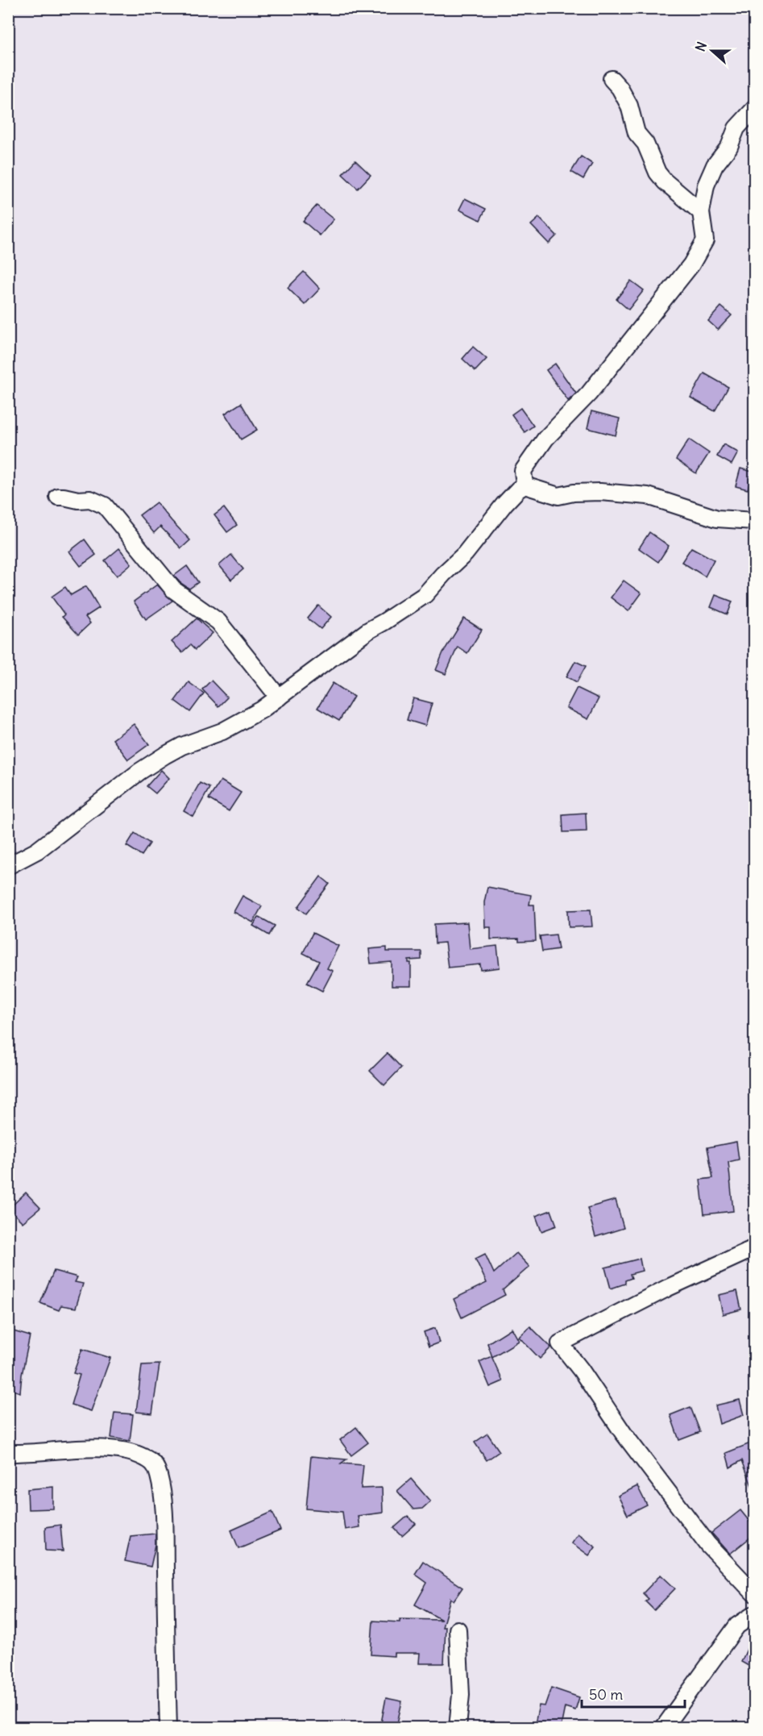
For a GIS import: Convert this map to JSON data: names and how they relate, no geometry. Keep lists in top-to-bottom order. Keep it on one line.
{"scale_bar":"50 m","north":"left"}
